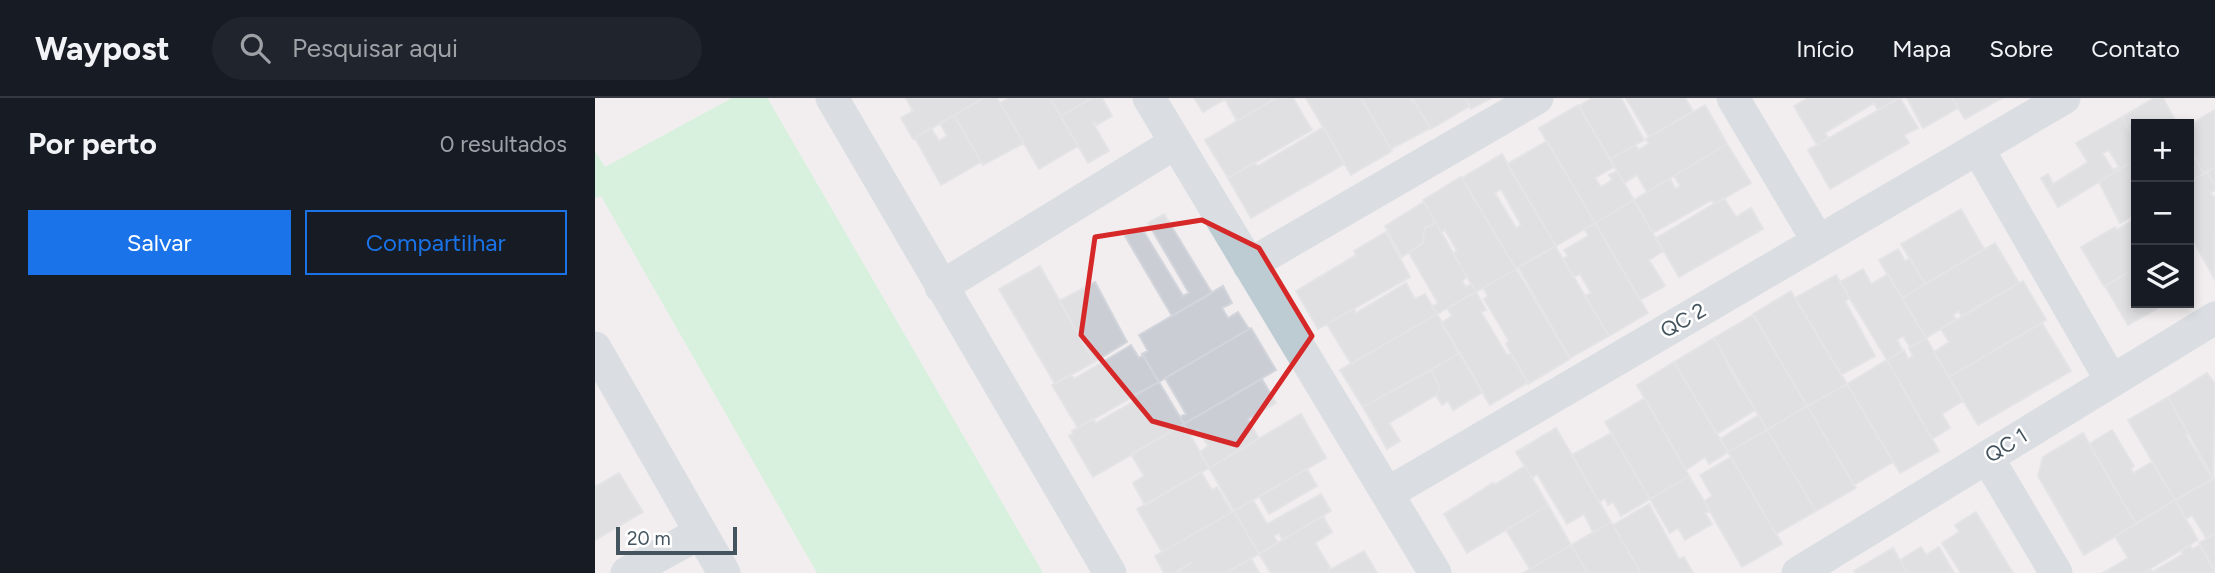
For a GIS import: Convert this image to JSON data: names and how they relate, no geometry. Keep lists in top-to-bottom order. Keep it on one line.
{"streets":{"street":["QC 2","QC 1"]},"scale_bar":"20 m","page":{"header":"Waypost","search":"Pesquisar aqui","nav":["Início","Mapa","Sobre","Contato"],"heading":["Por perto","0 resultados"],"map_buttons":["+","−"],"buttons":["Salvar","Compartilhar"],"scale":"20 m"}}
